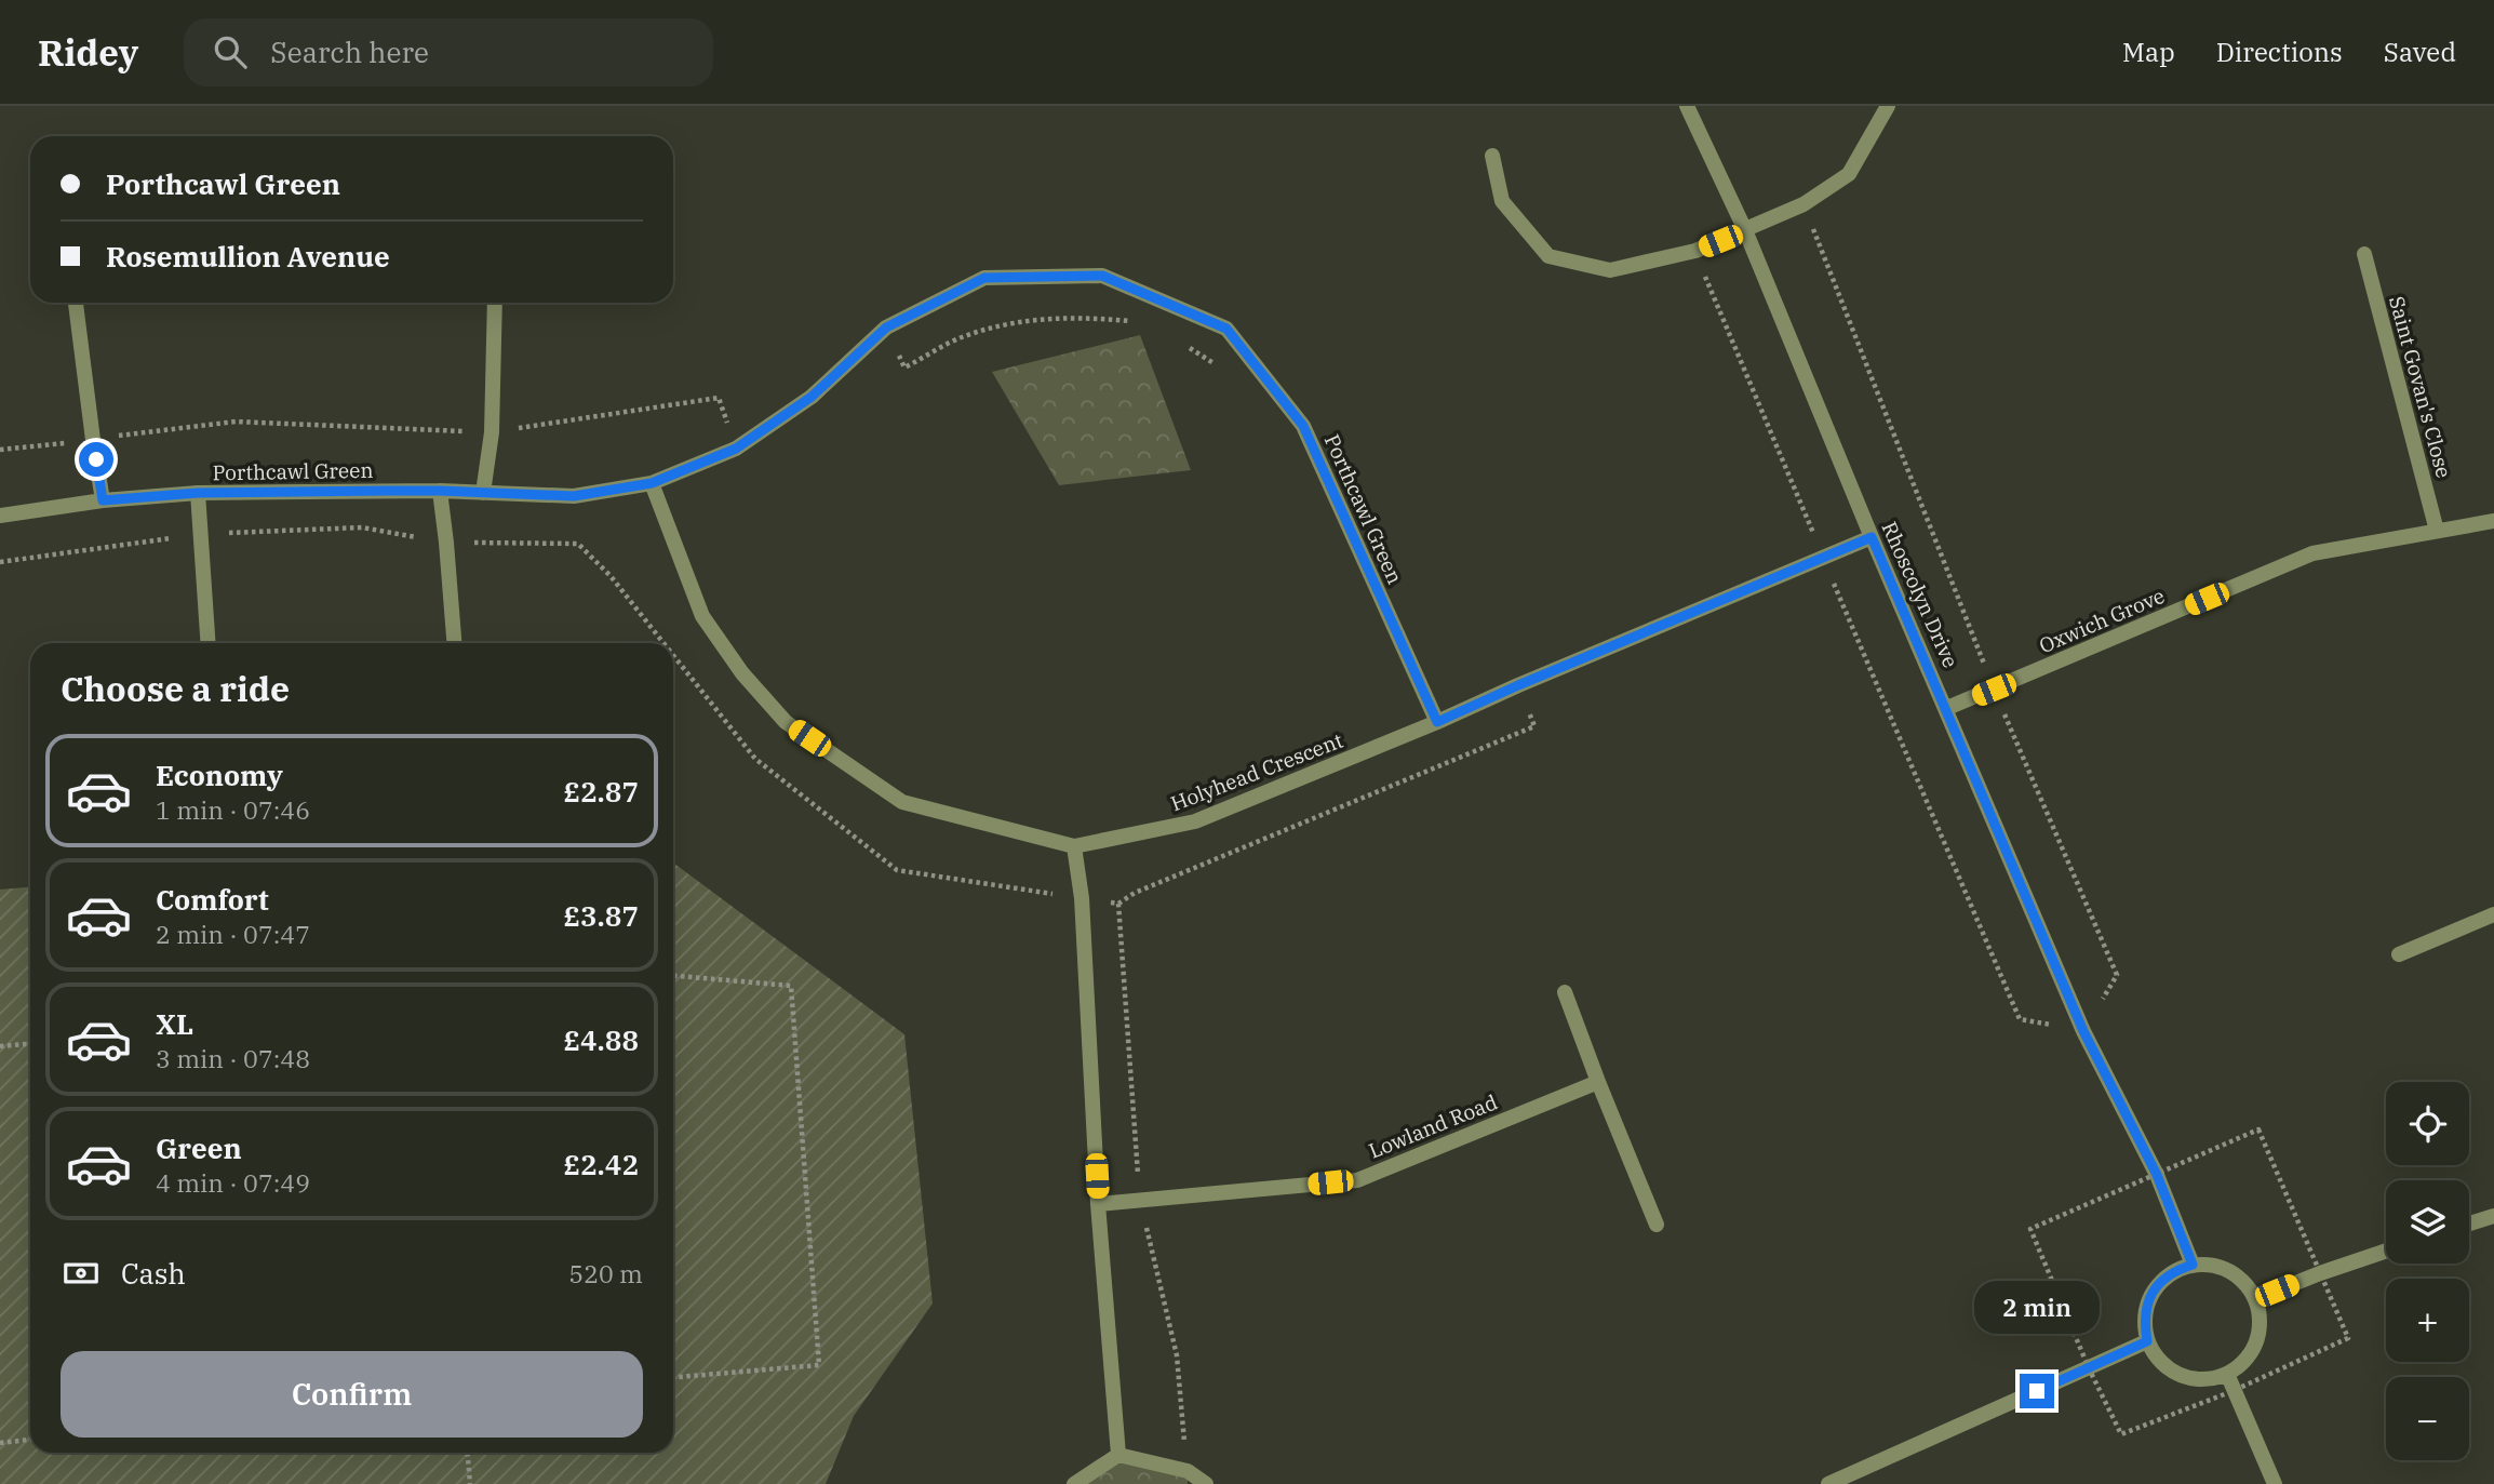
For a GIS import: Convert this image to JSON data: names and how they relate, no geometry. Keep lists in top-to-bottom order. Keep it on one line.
{"streets":{"street":["Saint Govan's Close","Porthcawl Green","Rhoscolyn Drive","Oxwich Grove","Holyhead Crescent","Lowland Road"]},"crossings":[["Saint Govan's Close","Oxwich Grove"],["Porthcawl Green","Holyhead Crescent"],["Rhoscolyn Drive","Oxwich Grove"],["Rhoscolyn Drive","Holyhead Crescent"]],"page":{"header":"Ridey","search":"Search here","nav":["Map","Directions","Saved"],"banner":["Porthcawl Green","Rosemullion Avenue"],"heading":"Choose a ride","list":[{"name":"Economy","note":"1 min · 07:46","value":"£2.87"},{"name":"Comfort","note":"2 min · 07:47","value":"£3.87"},{"name":"XL","note":"3 min · 07:48","value":"£4.88"},{"name":"Green","note":"4 min · 07:49","value":"£2.42"}],"map_buttons":["+","−"],"pay":["Cash","520 m"],"bubble":"2 min","buttons":"Confirm"}}
